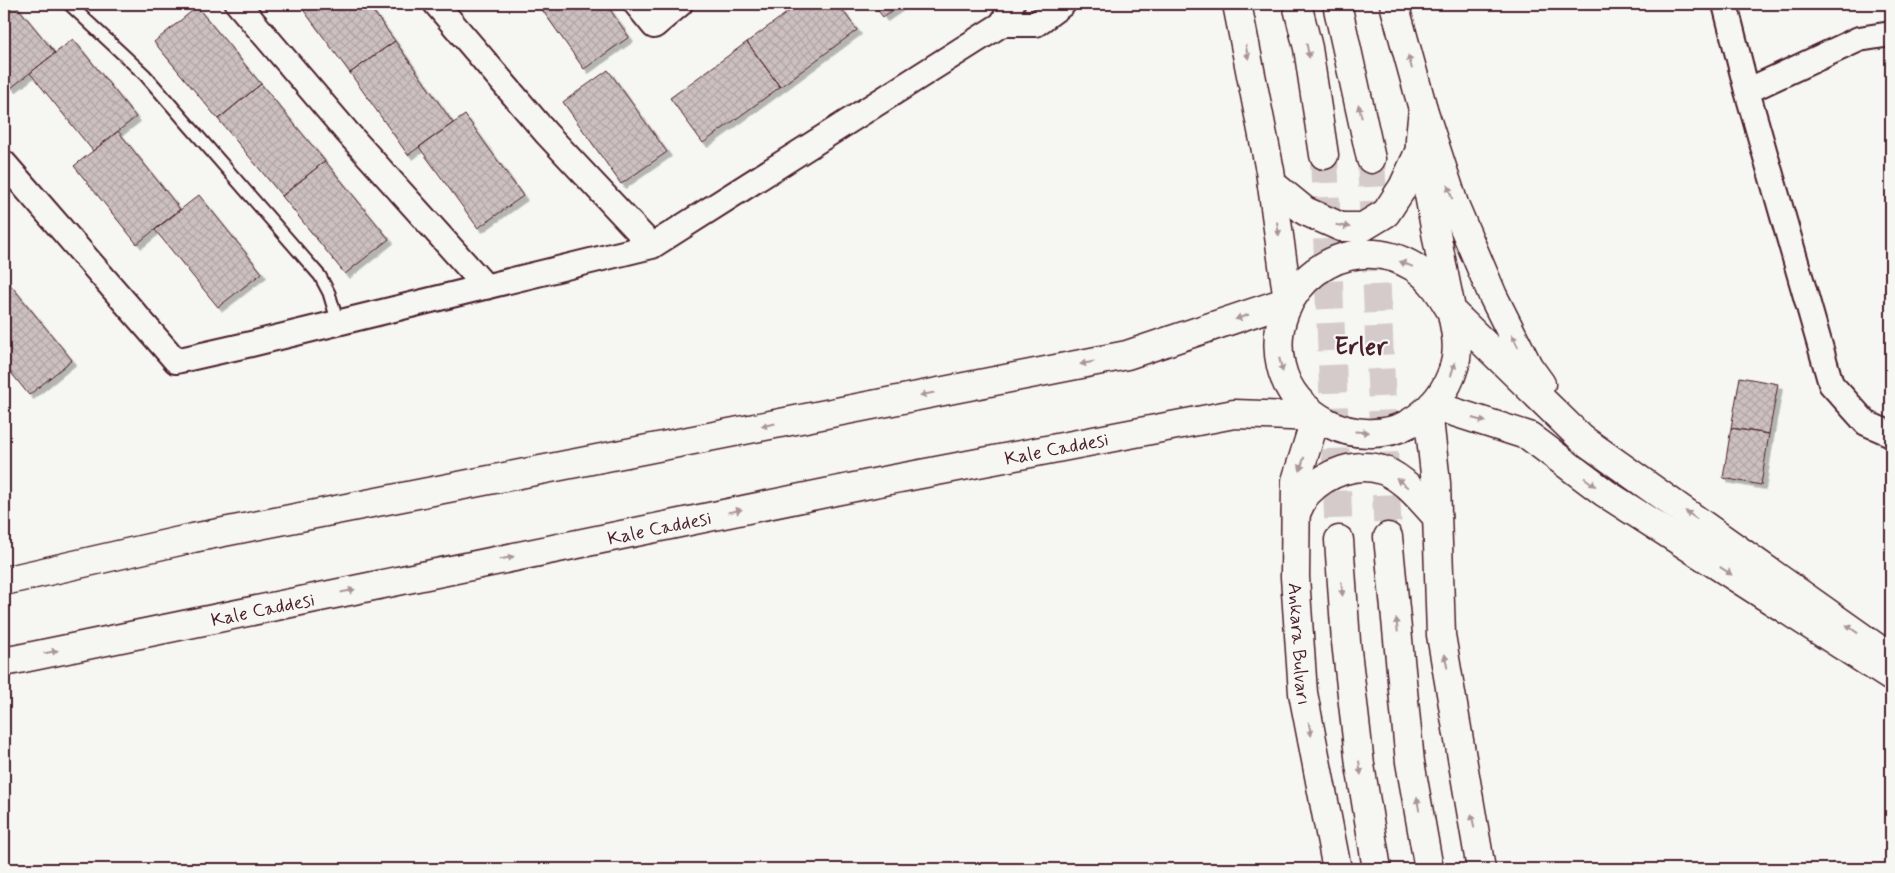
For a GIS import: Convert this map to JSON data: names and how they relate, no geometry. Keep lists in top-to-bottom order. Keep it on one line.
{"streets":{"main road":["Kale Caddesi","Ankara Bulvarı"]},"crossings":[["Kale Caddesi","Ankara Bulvarı"]],"districts":["Erler"]}
